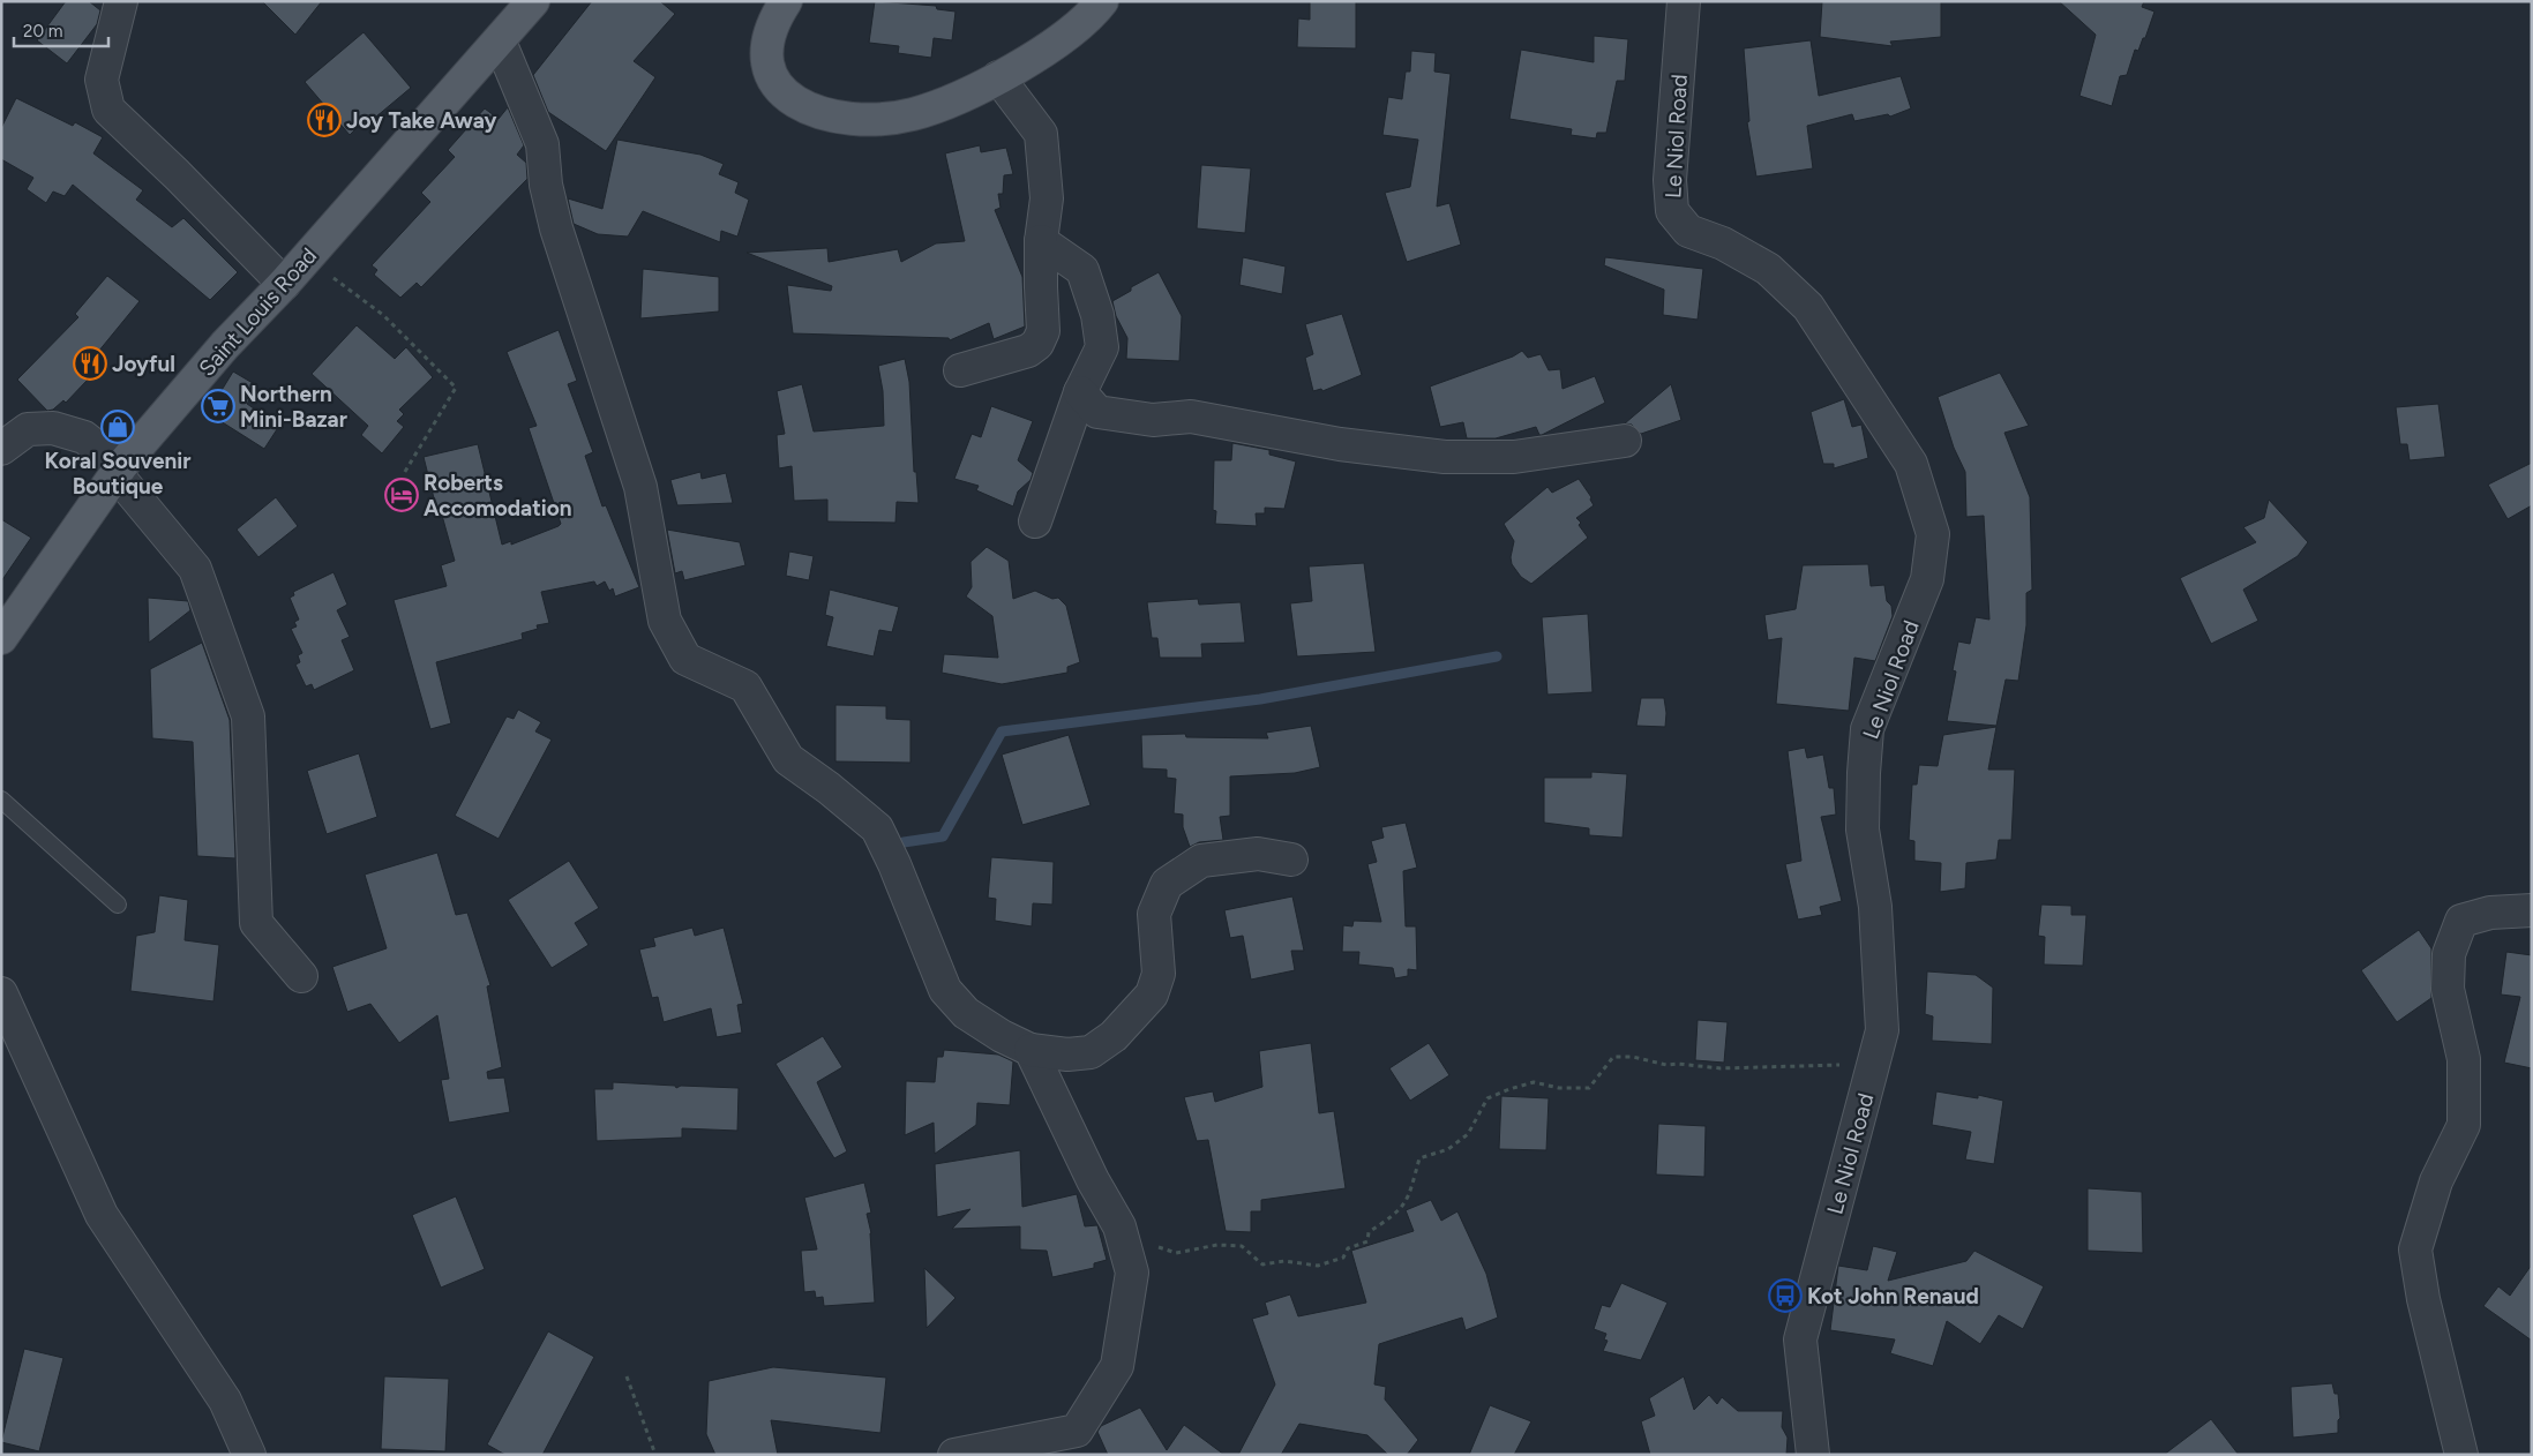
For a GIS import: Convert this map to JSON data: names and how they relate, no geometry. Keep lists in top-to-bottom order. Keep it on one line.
{"streets":{"main road":["Saint Louis Road"],"street":["Le Niol Road"]},"places":{"restaurant":["Joy Take Away","Joyful"],"supermarket":["Northern Mini-Bazar"],"shop":["Koral Souvenir Boutique"],"hotel":["Roberts Accomodation"],"bus stop":["Kot John Renaud"]},"scale_bar":"20 m"}
